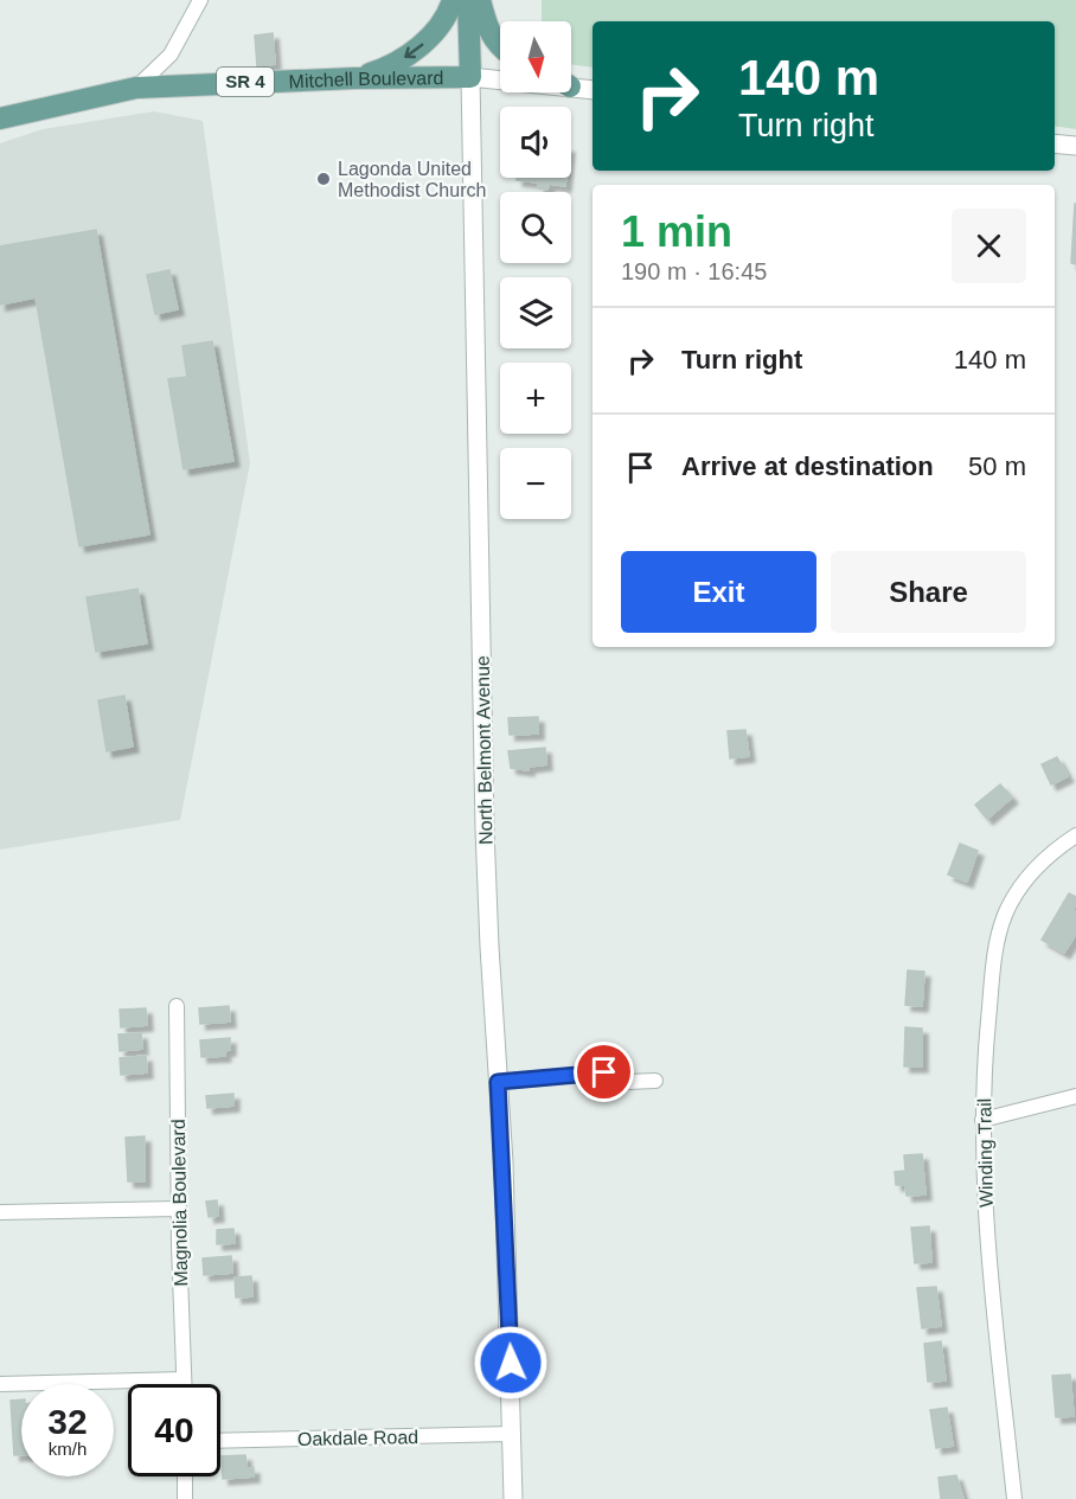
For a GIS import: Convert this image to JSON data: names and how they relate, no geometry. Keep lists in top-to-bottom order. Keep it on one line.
{"streets":{"main road":["Mitchell Boulevard","SR 4","North Belmont Avenue"],"street":["Winding Trail","Magnolia Boulevard","Oakdale Road"]},"crossings":[["Mitchell Boulevard","SR 4"],["Mitchell Boulevard","North Belmont Avenue"],["North Belmont Avenue","Oakdale Road"]],"places":["Lagonda United Methodist Church"],"north":"bottom","page":{"map_buttons":["+","−"],"turn":["140 m","Turn right"],"heading":["1 min","190 m · 16:45"],"list":[{"name":"Turn right","value":"140 m"},{"name":"Arrive at destination","value":"50 m"}],"buttons":["Exit","Share"],"speed":"32 km/h","limit":"40"}}
